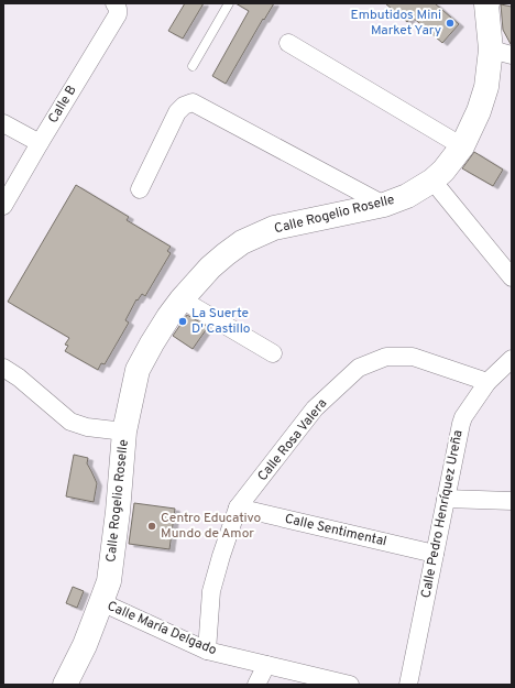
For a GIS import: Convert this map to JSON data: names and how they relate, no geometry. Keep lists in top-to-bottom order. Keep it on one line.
{"streets":{"street":["Calle B","Calle Rogelio Roselle","Calle Rosa Valera","Calle Pedro Henríquez Ureña","Calle Sentimental","Calle María Delgado"]},"crossings":[["Calle Rogelio Roselle","Calle María Delgado"],["Calle Rosa Valera","Calle Pedro Henríquez Ureña"],["Calle Rosa Valera","Calle Sentimental"],["Calle Rosa Valera","Calle María Delgado"],["Calle Pedro Henríquez Ureña","Calle Sentimental"]],"places":["Embutidos Mini Market Yary","La Suerte D' Castillo","Centro Educativo Mundo de Amor"]}
